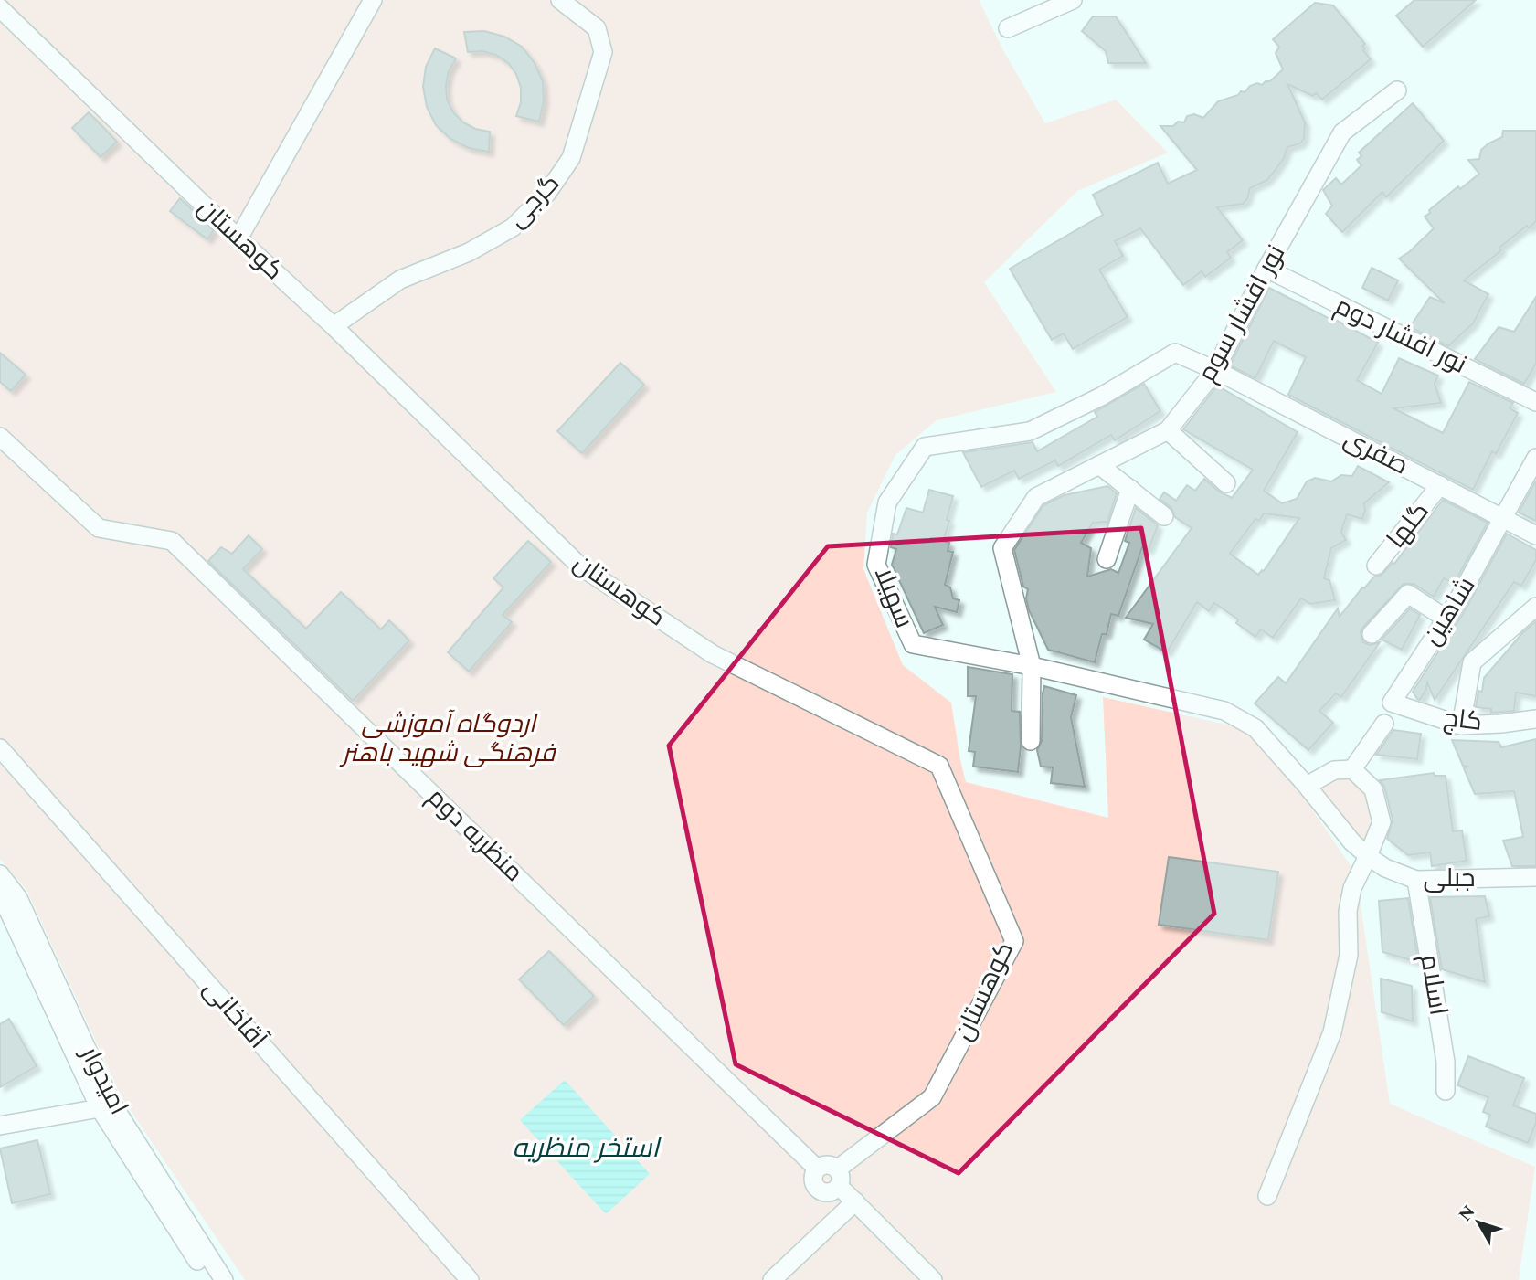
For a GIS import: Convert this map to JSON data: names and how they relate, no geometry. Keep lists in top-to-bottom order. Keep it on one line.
{"streets":{"street":["گرجی","کوهستان","نور افشار سوم","نور افشار دوم","صفری","گلها","سهیلا","شاهین","کاج","منظریه دوم","جبلی","اسلام","آقاخانی","امیدوار"]},"crossings":[["گرجی","کوهستان"],["کوهستان","منظریه دوم"],["نور افشار سوم","نور افشار دوم"],["نور افشار سوم","صفری"],["نور افشار سوم","سهیلا"],["صفری","گلها"],["صفری","سهیلا"],["صفری","شاهین"],["سهیلا","جبلی"],["شاهین","کاج"],["جبلی","اسلام"]],"water":["استخر منظریه"],"parks":["اردوگاه آموزشی فرهنگی شهید باهنر"],"north":"top left"}
